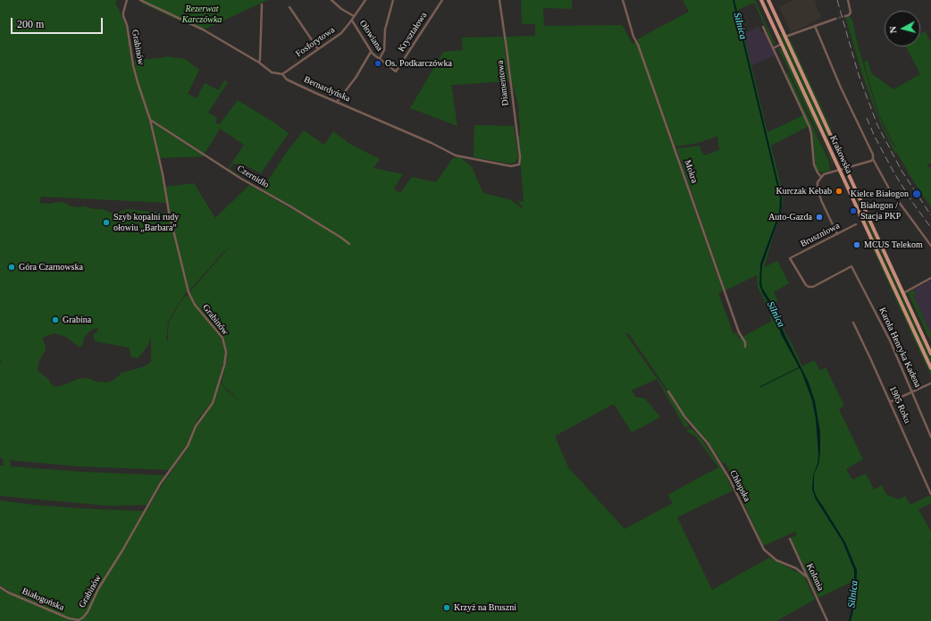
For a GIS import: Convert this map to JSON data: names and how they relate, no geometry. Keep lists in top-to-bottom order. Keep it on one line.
{"streets":{"main road":["Krakowska"],"street":["Kryształowa","Ołowiana","Fosforytowa","Grabinów","Diamentowa","Bernardyńska","Mokra","Czernidło","Bruszniowa","Karola Henryka Kadena","1905 Roku","Chłopska","Kolonia","Białogońska"]},"crossings":[["Kryształowa","Ołowiana"],["Ołowiana","Fosforytowa"],["Fosforytowa","Bernardyńska"],["Grabinów","Czernidło"],["Grabinów","Białogońska"],["Diamentowa","Bernardyńska"],["Bruszniowa","Karola Henryka Kadena"],["Chłopska","Kolonia"]],"water":["Silnica"],"parks":["Rezerwat Karczówka"],"places":["Os. Podkarczówka","Kurczak Kebab","Kielce Białogon","Białogon / Stacja PKP","Auto-Gazda","Szyb kopalni rudy ołowiu „Barbara”","MCUS Telekom","Góra Czarnowska","Grabina","Krzyż na Bruszni"],"scale_bar":"200 m","north":"left"}
